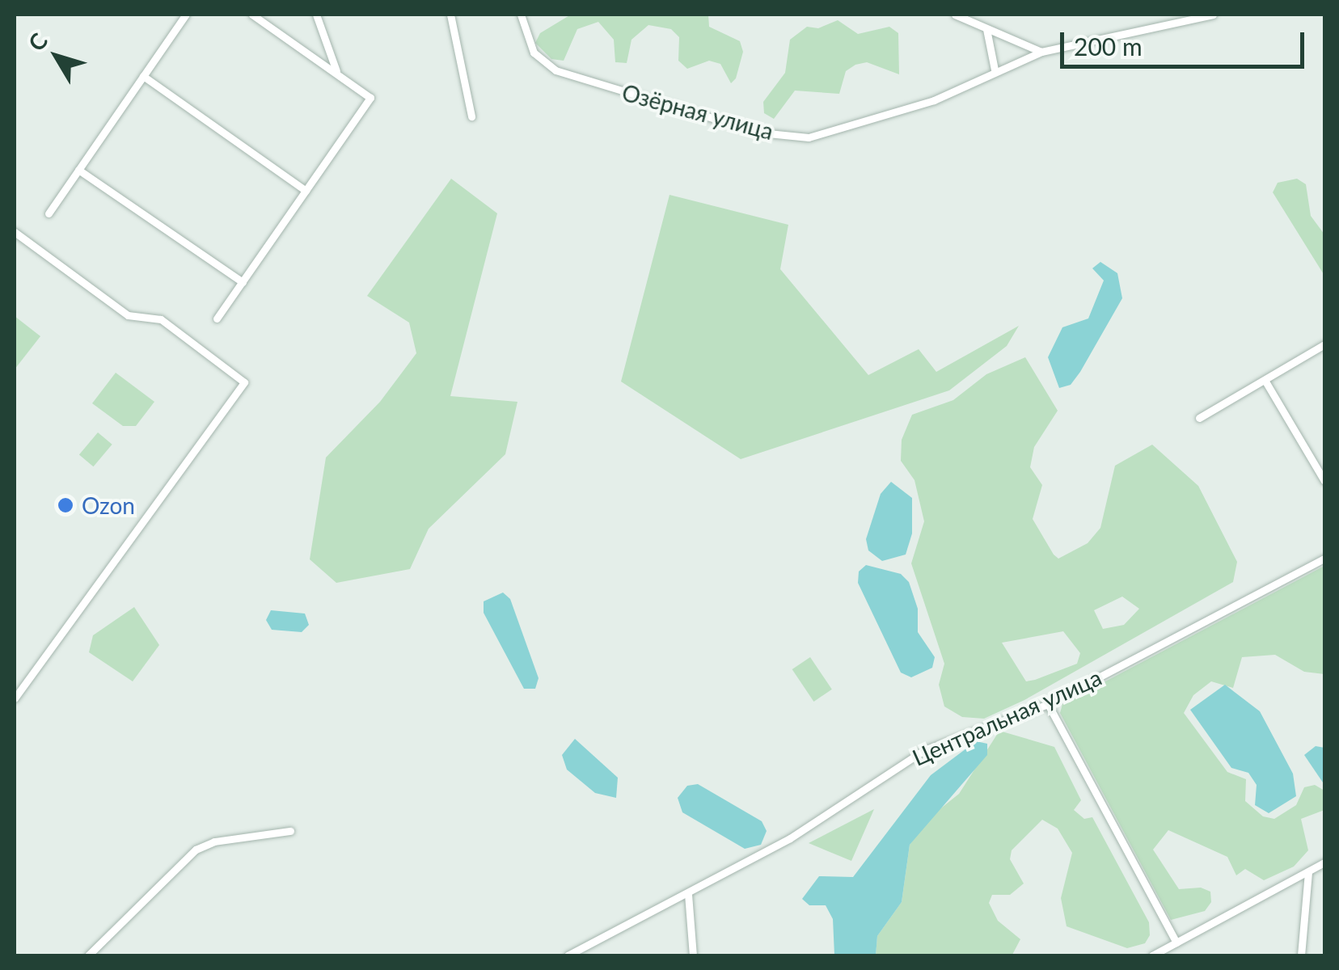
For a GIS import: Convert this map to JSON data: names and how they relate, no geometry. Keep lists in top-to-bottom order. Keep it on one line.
{"streets":{"street":["Озёрная улица","Центральная улица"]},"places":["Ozon"],"scale_bar":"200 m","north":"top left"}
